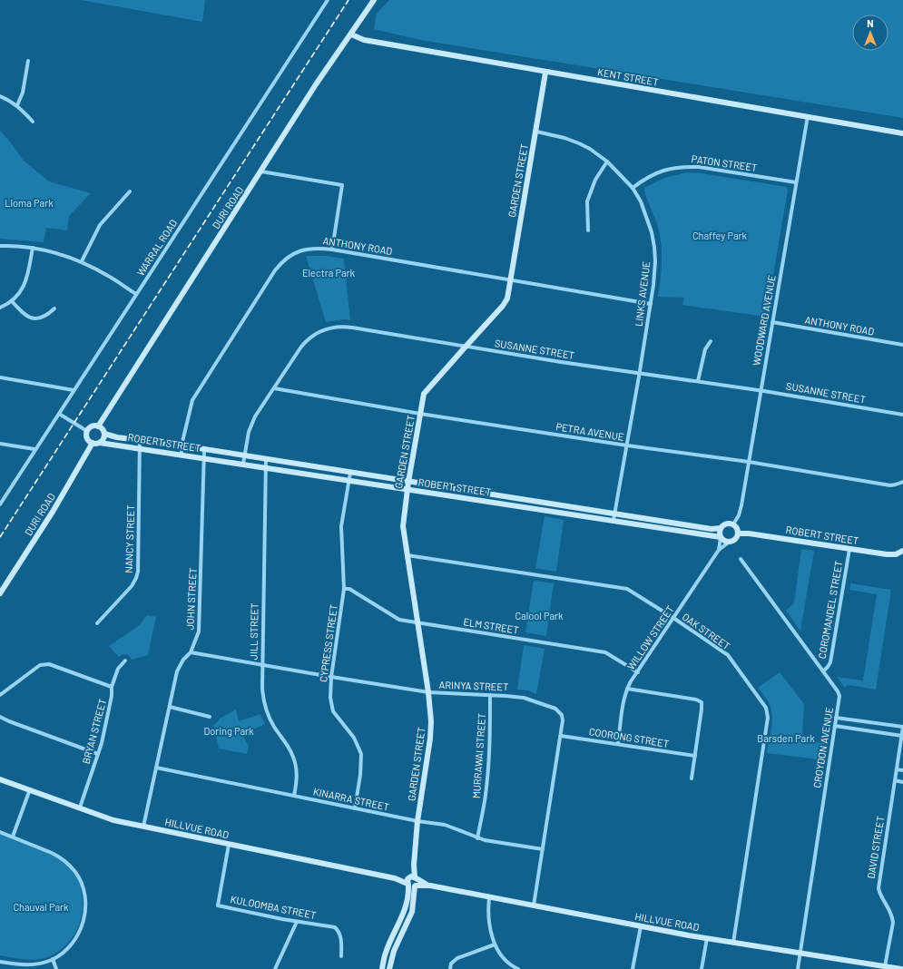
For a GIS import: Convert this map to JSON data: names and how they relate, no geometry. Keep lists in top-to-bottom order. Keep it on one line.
{"streets":{"street":["KENT STREET","PATON STREET","GARDEN STREET","DURI ROAD","ANTHONY ROAD","WARRAL ROAD","LINKS AVENUE","WOODWARD AVENUE","SUSANNE STREET","PETRA AVENUE","ROBERT STREET","NANCY STREET","JOHN STREET","COROMANDEL STREET","ELM STREET","JILL STREET","OAK STREET","WILLOW STREET","CYPRESS STREET","ARINYA STREET","BRYAN STREET","COORONG STREET","CROYDON AVENUE","MURRAWAI STREET","KINARRA STREET","HILLVUE ROAD","DAVID STREET","KULOOMBA STREET"]},"crossings":[["KENT STREET","GARDEN STREET"],["KENT STREET","DURI ROAD"],["KENT STREET","WOODWARD AVENUE"],["PATON STREET","LINKS AVENUE"],["PATON STREET","WOODWARD AVENUE"],["GARDEN STREET","ANTHONY ROAD"],["GARDEN STREET","LINKS AVENUE"],["GARDEN STREET","SUSANNE STREET"],["GARDEN STREET","PETRA AVENUE"],["GARDEN STREET","ROBERT STREET"],["GARDEN STREET","ELM STREET"],["GARDEN STREET","OAK STREET"],["GARDEN STREET","ARINYA STREET"],["GARDEN STREET","KINARRA STREET"],["GARDEN STREET","HILLVUE ROAD"],["DURI ROAD","ROBERT STREET"],["ANTHONY ROAD","LINKS AVENUE"],["ANTHONY ROAD","WOODWARD AVENUE"],["ANTHONY ROAD","ROBERT STREET"],["LINKS AVENUE","SUSANNE STREET"],["LINKS AVENUE","PETRA AVENUE"],["LINKS AVENUE","ROBERT STREET"],["WOODWARD AVENUE","SUSANNE STREET"],["WOODWARD AVENUE","PETRA AVENUE"],["WOODWARD AVENUE","ROBERT STREET"],["WOODWARD AVENUE","WILLOW STREET"],["SUSANNE STREET","PETRA AVENUE"],["SUSANNE STREET","ROBERT STREET"],["ROBERT STREET","NANCY STREET"],["ROBERT STREET","JOHN STREET"],["ROBERT STREET","COROMANDEL STREET"],["ROBERT STREET","JILL STREET"],["ROBERT STREET","WILLOW STREET"],["ROBERT STREET","CYPRESS STREET"],["JOHN STREET","ARINYA STREET"],["JOHN STREET","KINARRA STREET"],["JOHN STREET","HILLVUE ROAD"],["COROMANDEL STREET","CROYDON AVENUE"],["ELM STREET","WILLOW STREET"],["ELM STREET","CYPRESS STREET"],["JILL STREET","ARINYA STREET"],["JILL STREET","KINARRA STREET"],["OAK STREET","WILLOW STREET"],["OAK STREET","HILLVUE ROAD"],["WILLOW STREET","COORONG STREET"],["CYPRESS STREET","ARINYA STREET"],["CYPRESS STREET","KINARRA STREET"],["ARINYA STREET","COORONG STREET"],["ARINYA STREET","MURRAWAI STREET"],["ARINYA STREET","KINARRA STREET"],["ARINYA STREET","HILLVUE ROAD"],["BRYAN STREET","HILLVUE ROAD"],["CROYDON AVENUE","HILLVUE ROAD"],["MURRAWAI STREET","KINARRA STREET"],["HILLVUE ROAD","DAVID STREET"],["HILLVUE ROAD","KULOOMBA STREET"]],"parks":["Lloma Park","Chaffey Park","Electra Park","Calool Park","Doring Park","Barsden Park","Chauval Park"],"north":"top"}
